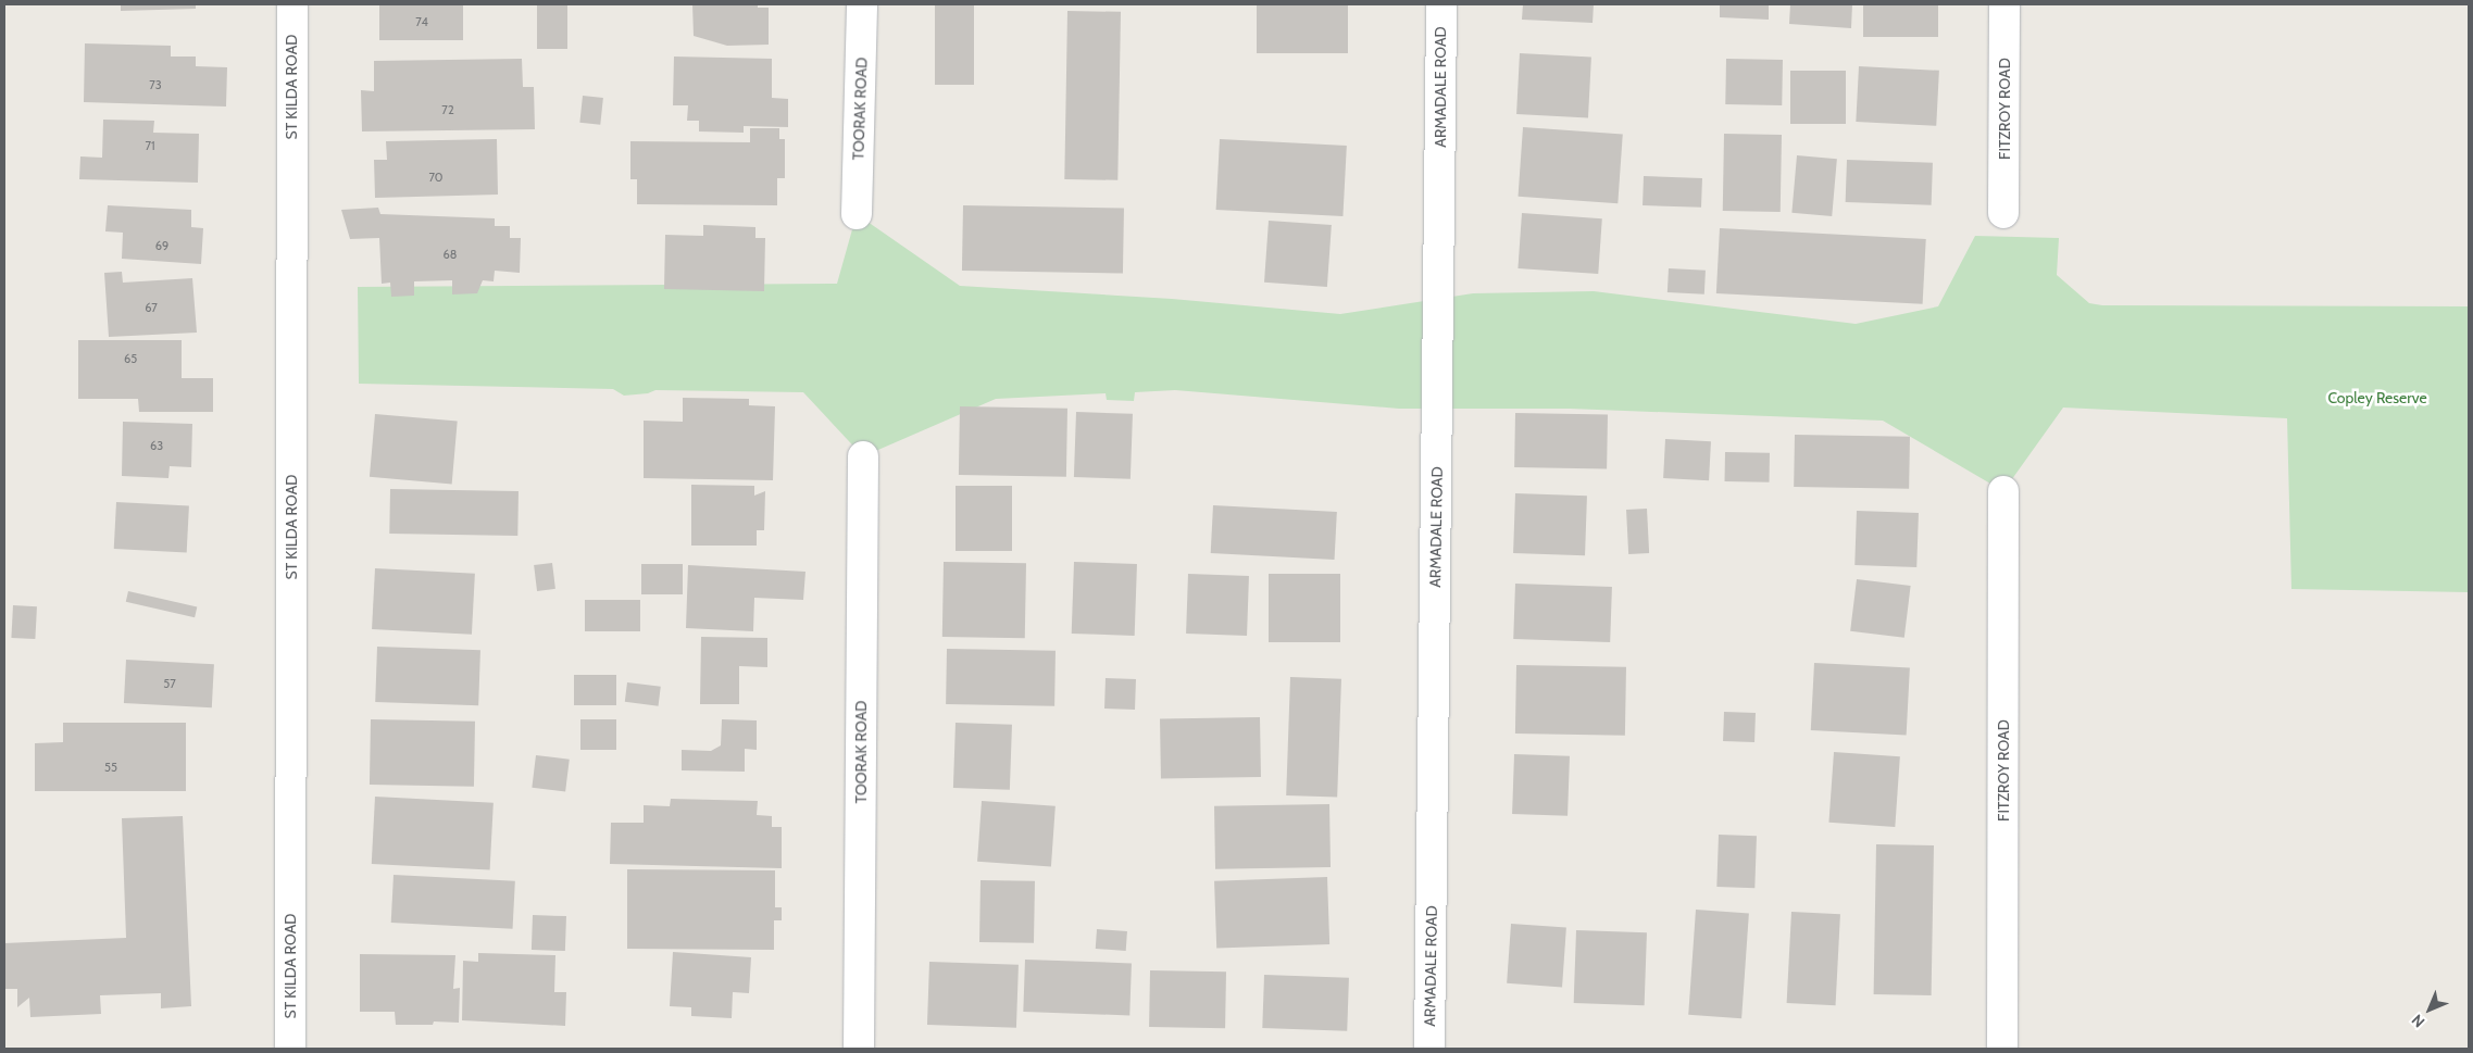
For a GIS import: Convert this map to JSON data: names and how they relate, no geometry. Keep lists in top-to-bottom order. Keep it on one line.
{"streets":{"street":["ST KILDA ROAD","ARMADALE ROAD","TOORAK ROAD","FITZROY ROAD"]},"parks":["Copley Reserve"],"house_numbers":["74","73","72","71","70","69","68","67","65","63","57","55"],"north":"bottom left"}
